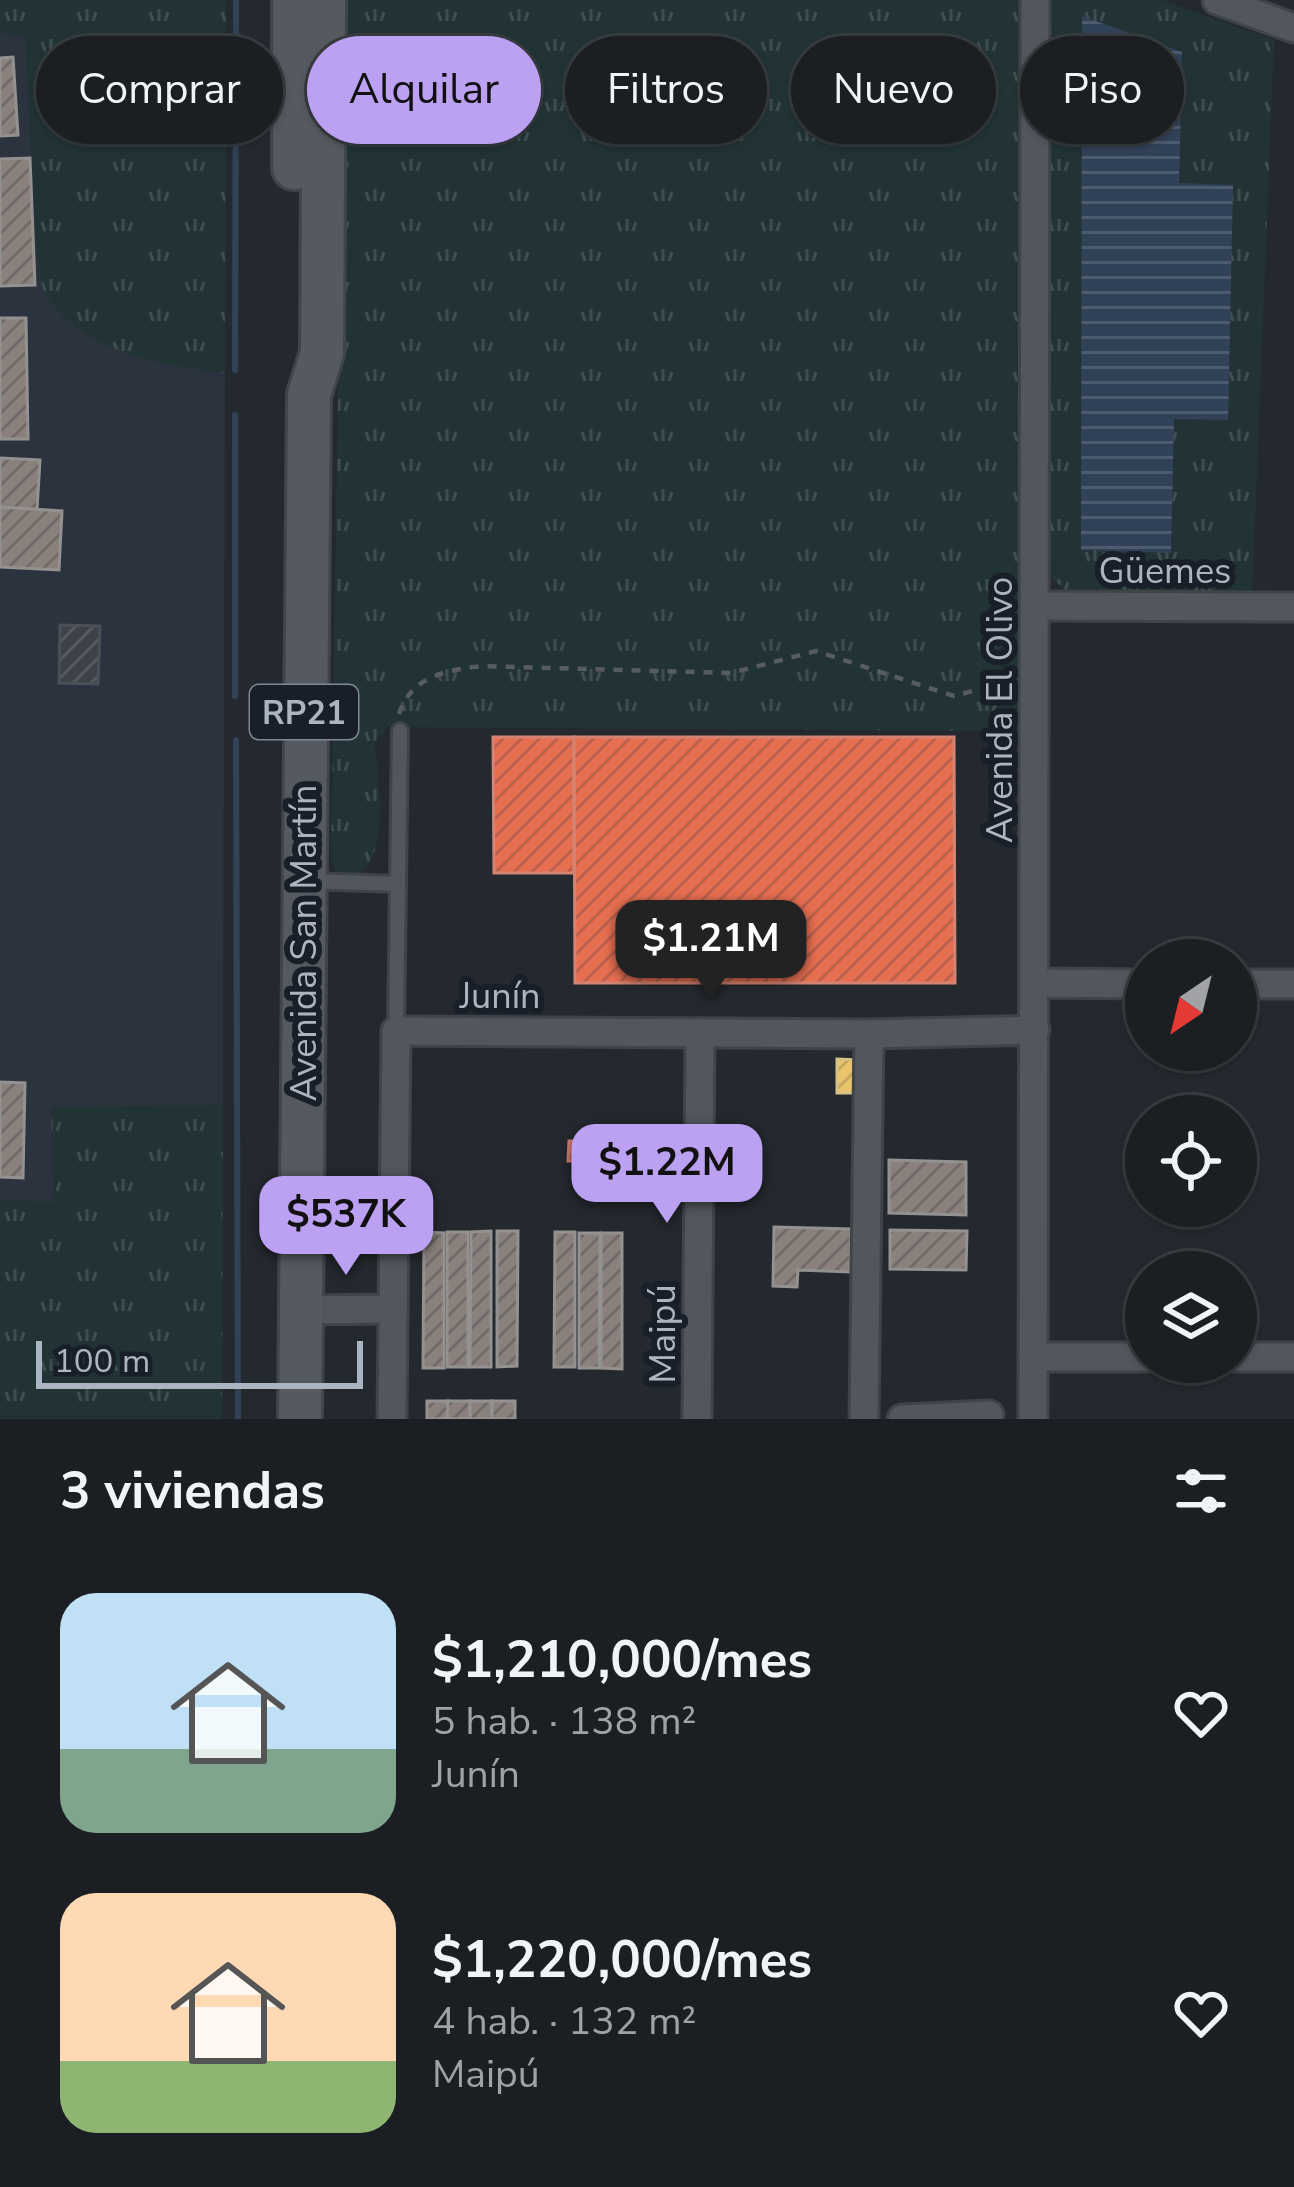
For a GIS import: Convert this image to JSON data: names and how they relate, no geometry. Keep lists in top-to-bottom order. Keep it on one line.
{"streets":{"main road":["RP21","Avenida San Martín"],"street":["Güemes","Avenida El Olivo","Junín","Maipú"]},"crossings":[["Güemes","Avenida El Olivo"],["Avenida El Olivo","Junín"],["Junín","Maipú"]],"scale_bar":"100 m","north":"bottom left","page":{"chip":["Comprar","Alquilar","Filtros","Nuevo","Piso"],"price":["$1.21M","$1.22M","$537K"],"scale":"100 m","heading":"3 viviendas","list":[{"name":"$1,210,000/mes","note":"5 hab. · 138 m² · Junín"},{"name":"$1,220,000/mes","note":"4 hab. · 132 m² · Maipú"}]}}
